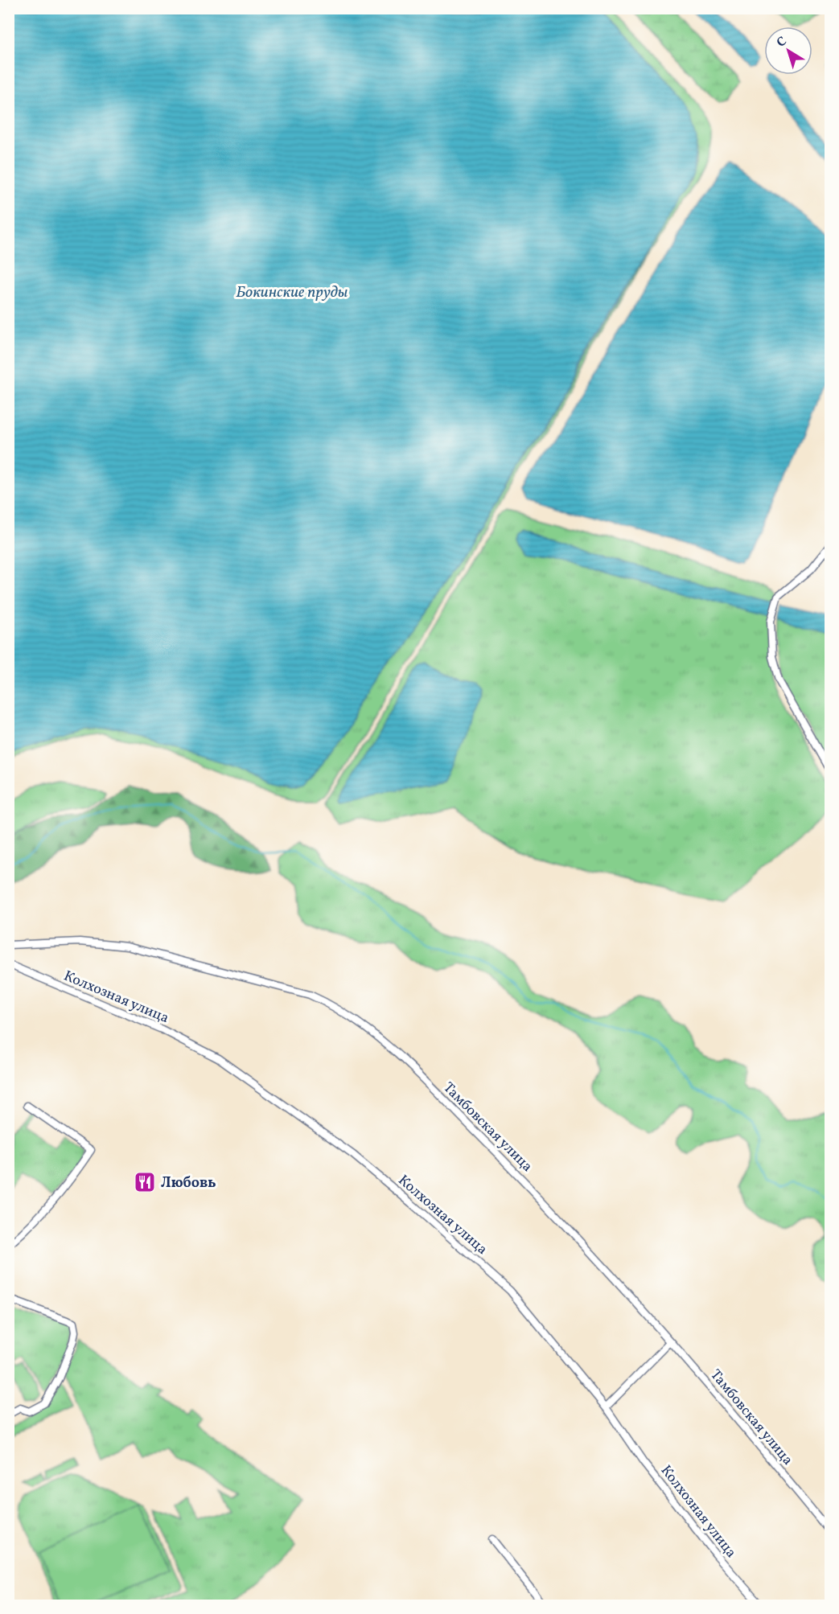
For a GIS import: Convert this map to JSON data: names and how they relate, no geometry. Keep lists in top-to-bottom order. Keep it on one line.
{"streets":{"street":["Колхозная улица","Тамбовская улица"]},"water":["Бокинские пруды"],"places":{"restaurant":["Любовь"]},"north":"top left"}
